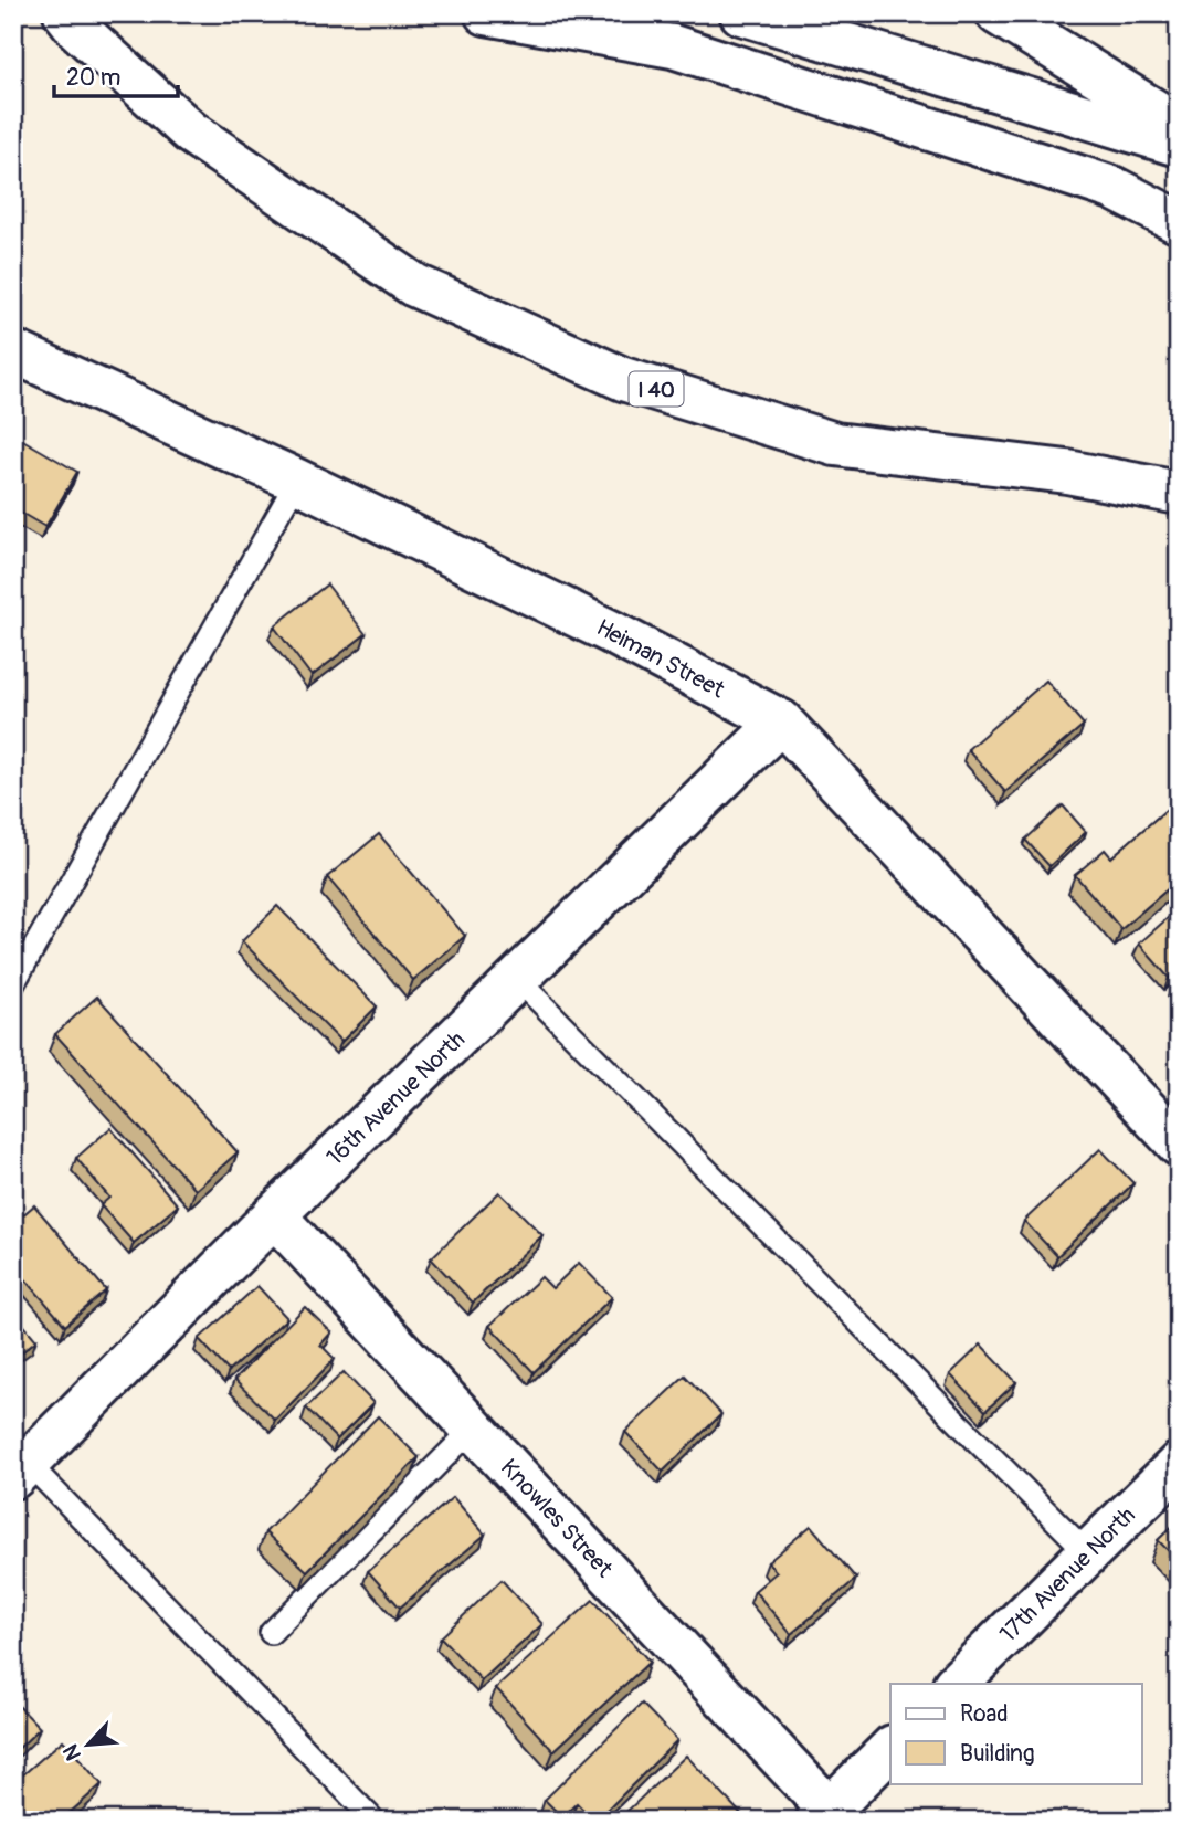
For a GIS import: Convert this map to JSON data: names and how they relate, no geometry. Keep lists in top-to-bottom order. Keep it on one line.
{"streets":{"main road":["I 40","Heiman Street","16th Avenue North","Knowles Street","17th Avenue North"]},"crossings":[["Heiman Street","16th Avenue North"],["16th Avenue North","Knowles Street"]],"legend":["Road","Building"],"scale_bar":"20 m","north":"bottom left"}
